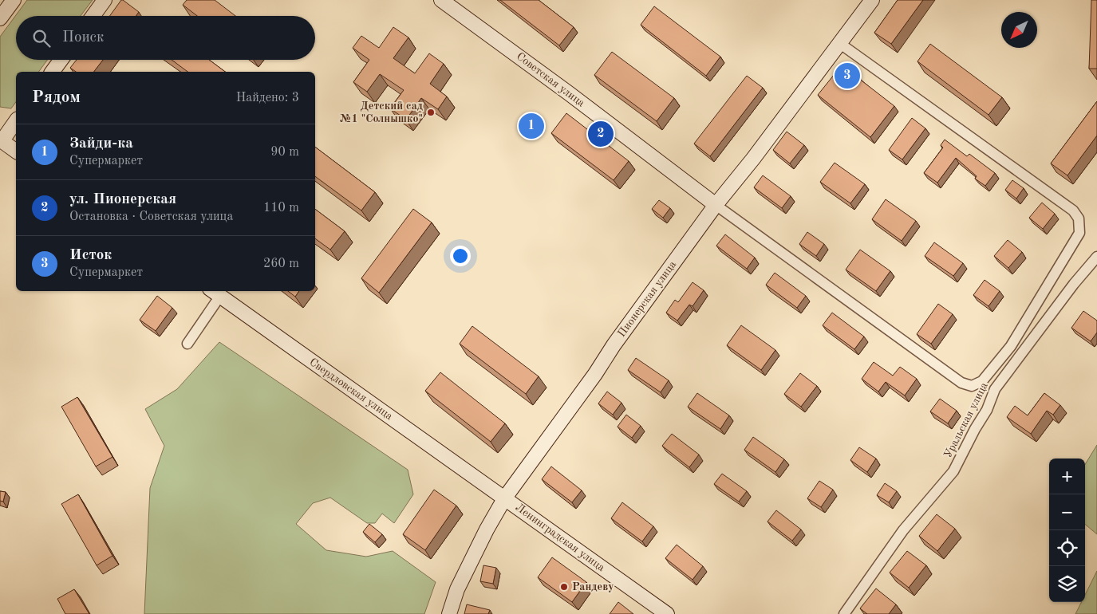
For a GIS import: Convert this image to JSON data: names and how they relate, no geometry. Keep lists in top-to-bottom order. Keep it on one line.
{"streets":{"street":["Советская улица","Пионерская улица","Свердловская улица","Уральская улица","Ленинградская улица"]},"crossings":[["Советская улица","Пионерская улица"],["Пионерская улица","Ленинградская улица"],["Свердловская улица","Ленинградская улица"]],"places":["Детский сад №1 \"Солнышко\"","Рандеву"],"north":"bottom left","page":{"search":"Поиск","pins":["3","1","2"],"heading":["Рядом","Найдено: 3"],"list":[{"mark":"1","name":"Зайди-ка","note":"Супермаркет","value":"90 m"},{"mark":"2","name":"ул. Пионерская","note":"Остановка · Советская улица","value":"110 m"},{"mark":"3","name":"Исток","note":"Супермаркет","value":"260 m"}],"map_buttons":["+","−"]}}
